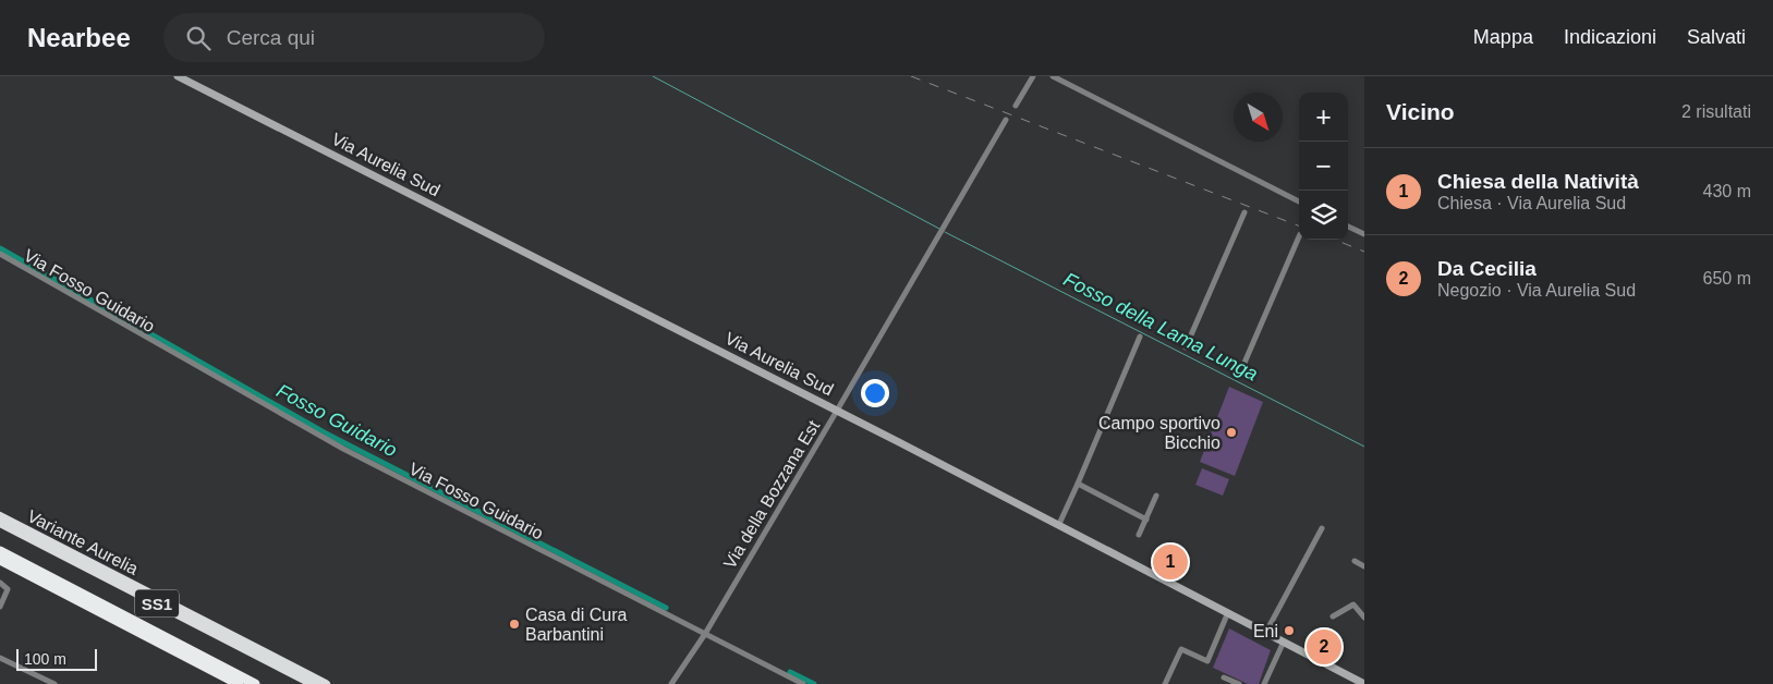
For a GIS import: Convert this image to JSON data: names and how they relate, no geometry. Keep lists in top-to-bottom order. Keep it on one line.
{"streets":{"highway":["Variante Aurelia","SS1"],"main road":["Via Aurelia Sud"],"street":["Via Fosso Guidario","Via della Bozzana Est"]},"crossings":[["Via Aurelia Sud","Via della Bozzana Est"],["Via Fosso Guidario","Via della Bozzana Est"]],"water":["Fosso della Lama Lunga","Fosso Guidario"],"places":["Campo sportivo Bicchio","Casa di Cura Barbantini","Eni"],"scale_bar":"100 m","north":"bottom right","page":{"header":"Nearbee","search":"Cerca qui","nav":["Mappa","Indicazioni","Salvati"],"heading":["Vicino","2 risultati"],"map_buttons":["+","−"],"list":[{"mark":"1","name":"Chiesa della Natività","note":"Chiesa · Via Aurelia Sud","value":"430 m"},{"mark":"2","name":"Da Cecilia","note":"Negozio · Via Aurelia Sud","value":"650 m"}],"pins":["1","2"],"scale":"100 m"}}
